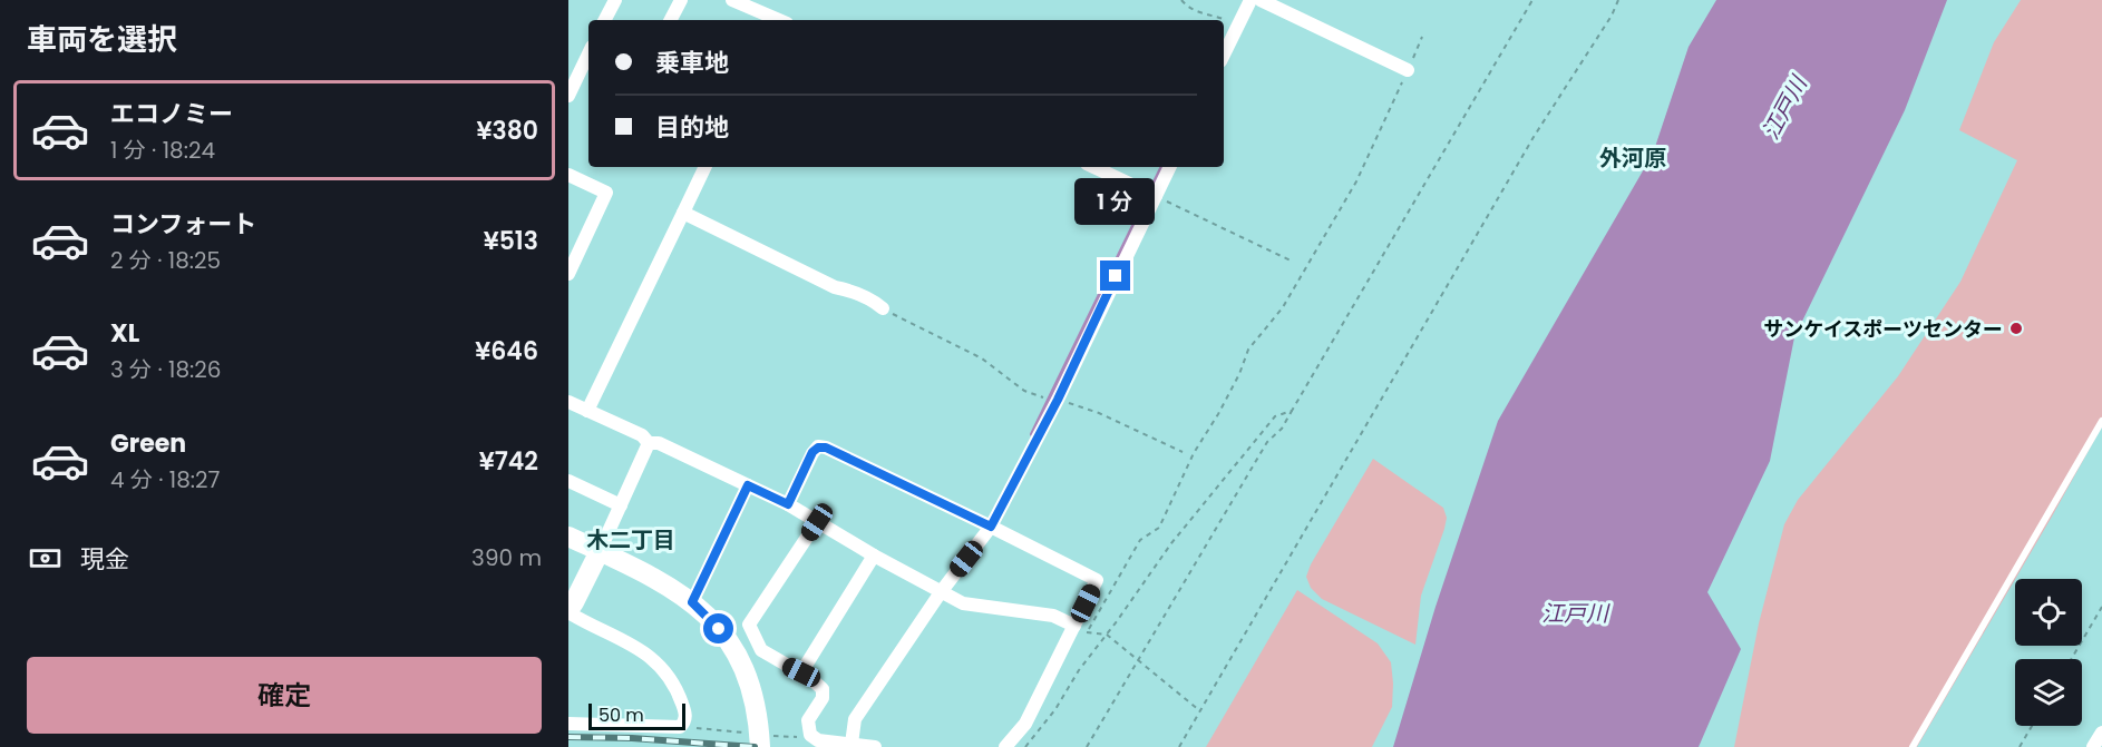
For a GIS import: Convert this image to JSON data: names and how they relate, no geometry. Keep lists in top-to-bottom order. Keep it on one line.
{"districts":["外河原","木二丁目"],"water":["江戸川"],"places":["サンケイスポーツセンター"],"scale_bar":"50 m","page":{"heading":"車両を選択","banner":["乗車地","目的地"],"list":[{"name":"エコノミー","note":"1 分 · 18:24","value":"¥380"},{"name":"コンフォート","note":"2 分 · 18:25","value":"¥513"},{"name":"XL","note":"3 分 · 18:26","value":"¥646"},{"name":"Green","note":"4 分 · 18:27","value":"¥742"}],"bubble":"1 分","pay":["現金","390 m"],"buttons":"確定","scale":"50 m"}}
